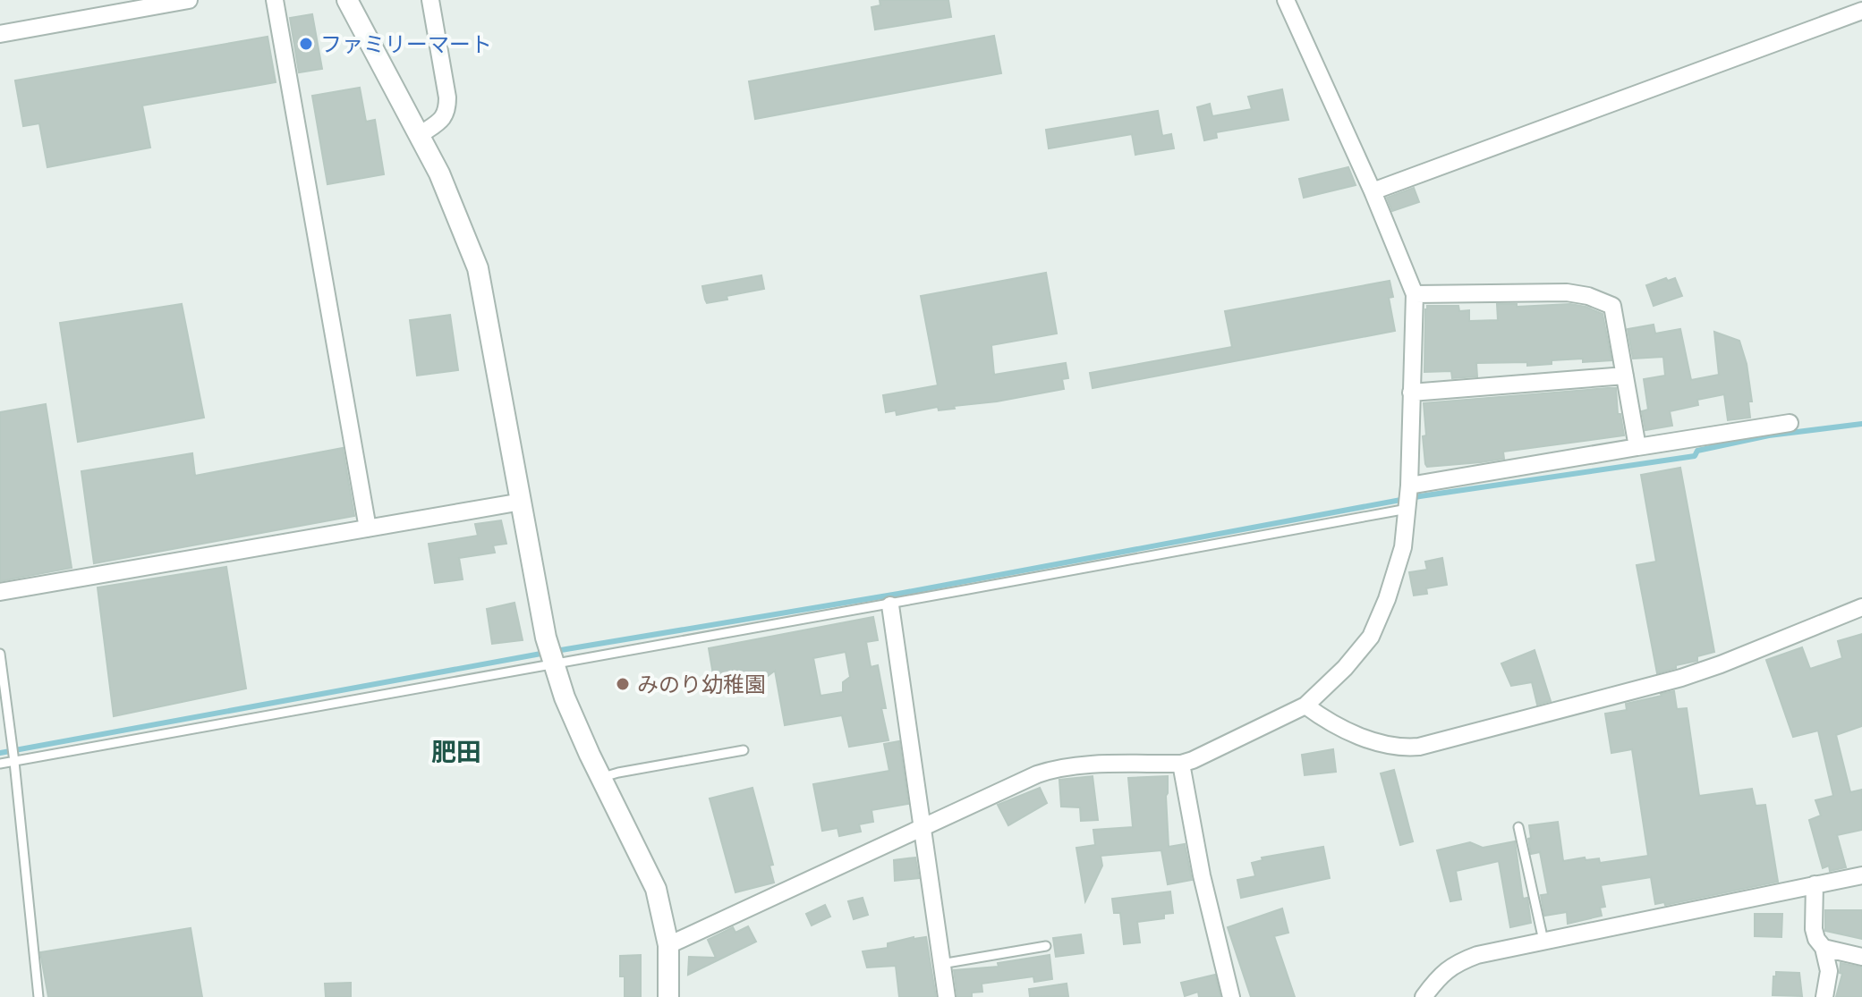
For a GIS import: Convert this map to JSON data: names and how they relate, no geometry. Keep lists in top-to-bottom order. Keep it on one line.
{"districts":["肥田"],"places":["ファミリーマート","みのり幼稚園"]}
